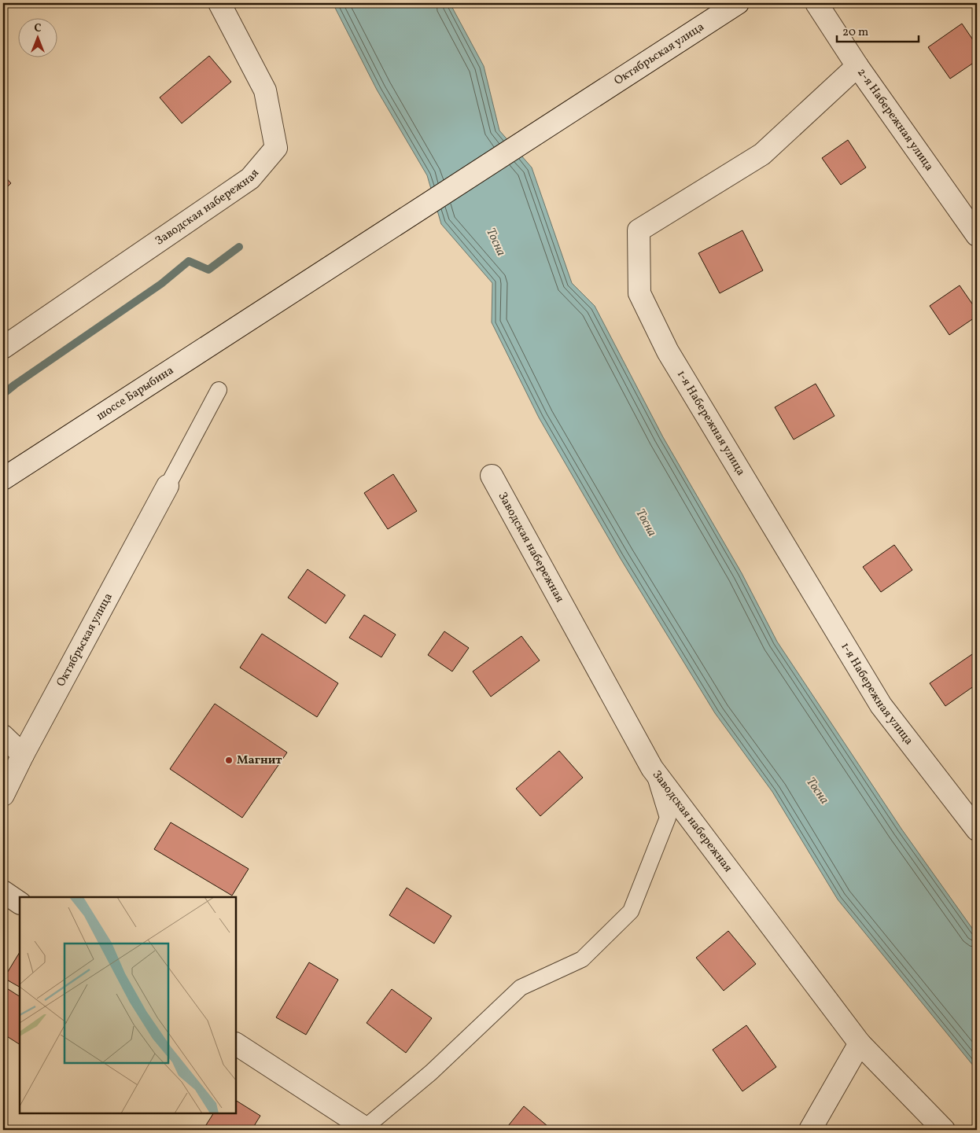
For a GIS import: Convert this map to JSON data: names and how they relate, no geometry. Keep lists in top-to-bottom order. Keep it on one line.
{"streets":{"street":["Октябрьская улица","2-я Набережная улица","Заводская набережная","шоссе Барыбина","1-я Набережная улица"]},"crossings":[["Октябрьская улица","шоссе Барыбина"],["2-я Набережная улица","1-я Набережная улица"]],"water":["Тосна"],"places":["Магнит"],"scale_bar":"20 m","north":"top"}
